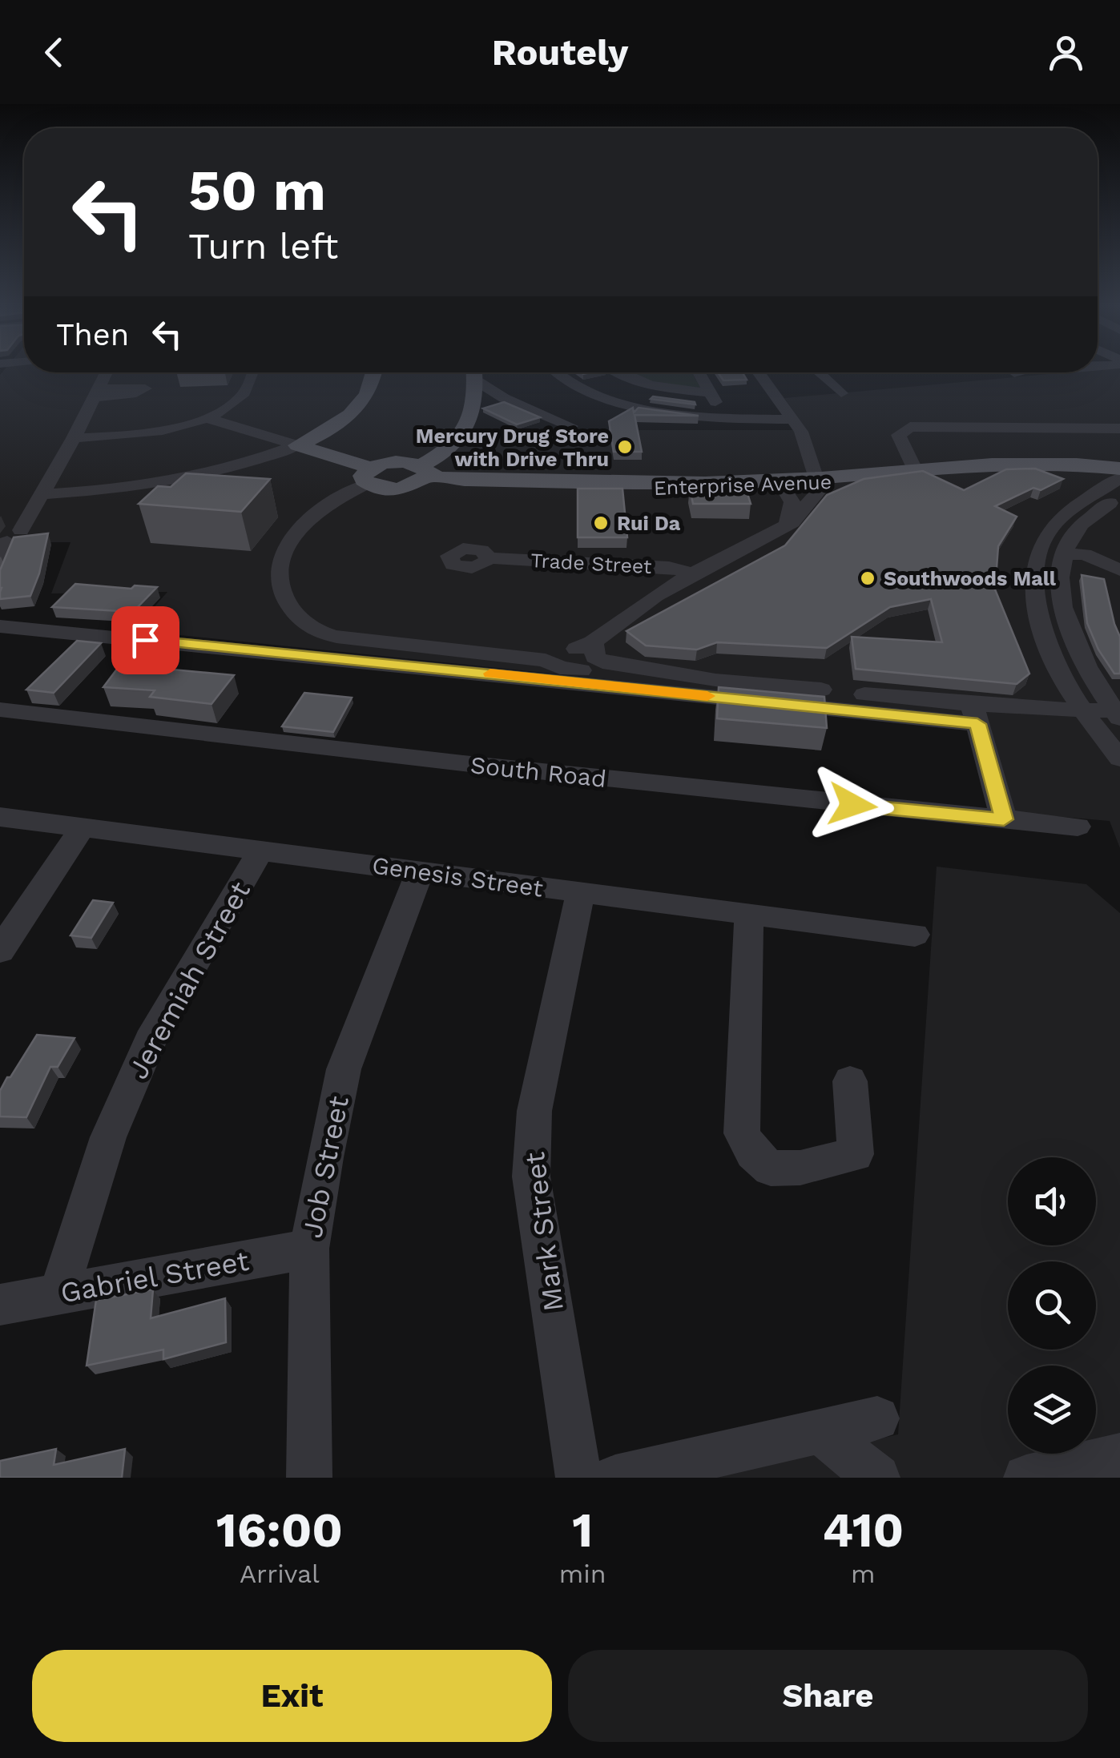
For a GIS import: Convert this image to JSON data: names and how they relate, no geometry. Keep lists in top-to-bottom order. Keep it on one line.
{"streets":{"main road":["Enterprise Avenue"],"street":["Trade Street","South Road","Genesis Street","Jeremiah Street","Job Street","Mark Street","Gabriel Street"]},"crossings":[["Genesis Street","Jeremiah Street"],["Genesis Street","Job Street"],["Genesis Street","Mark Street"],["Jeremiah Street","Gabriel Street"],["Job Street","Gabriel Street"]],"places":["Mercury Drug Store with Drive Thru","Rui Da","Southwoods Mall"],"page":{"header":"Routely","turn":["50 m","Turn left"],"then":"Then","eta":["16:00","Arrival","1","min","410","m"],"buttons":["Exit","Share"]}}
